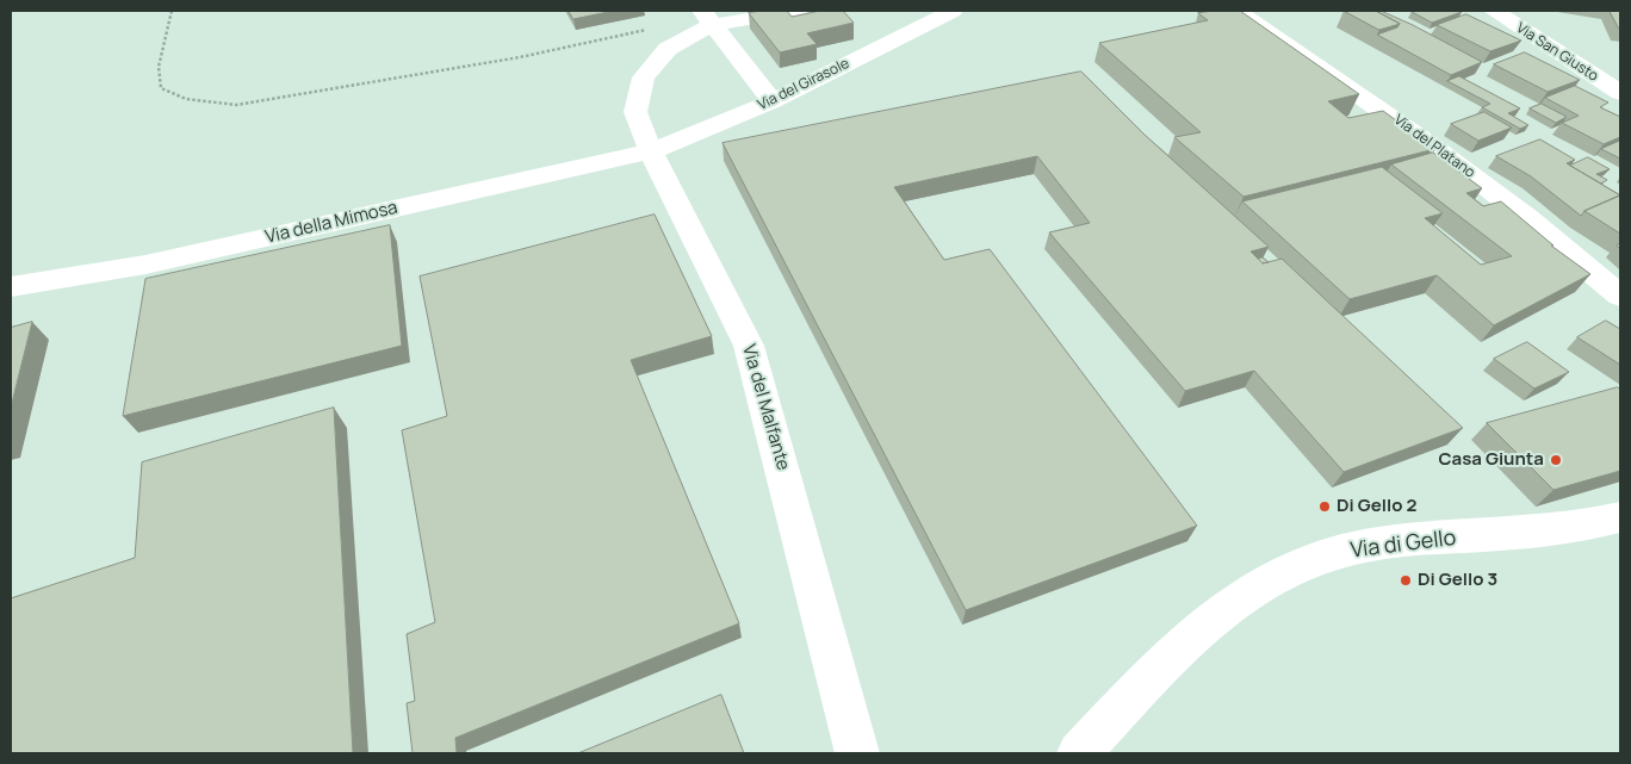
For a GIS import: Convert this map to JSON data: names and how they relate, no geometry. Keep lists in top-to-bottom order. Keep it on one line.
{"streets":{"street":["Via San Giusto","Via del Girasole","Via del Platano","Via della Mimosa","Via del Malfante","Via di Gello"]},"crossings":[["Via del Girasole","Via della Mimosa"],["Via del Girasole","Via del Malfante"],["Via della Mimosa","Via del Malfante"]],"places":["Casa Giunta","Di Gello 2","Di Gello 3"]}
